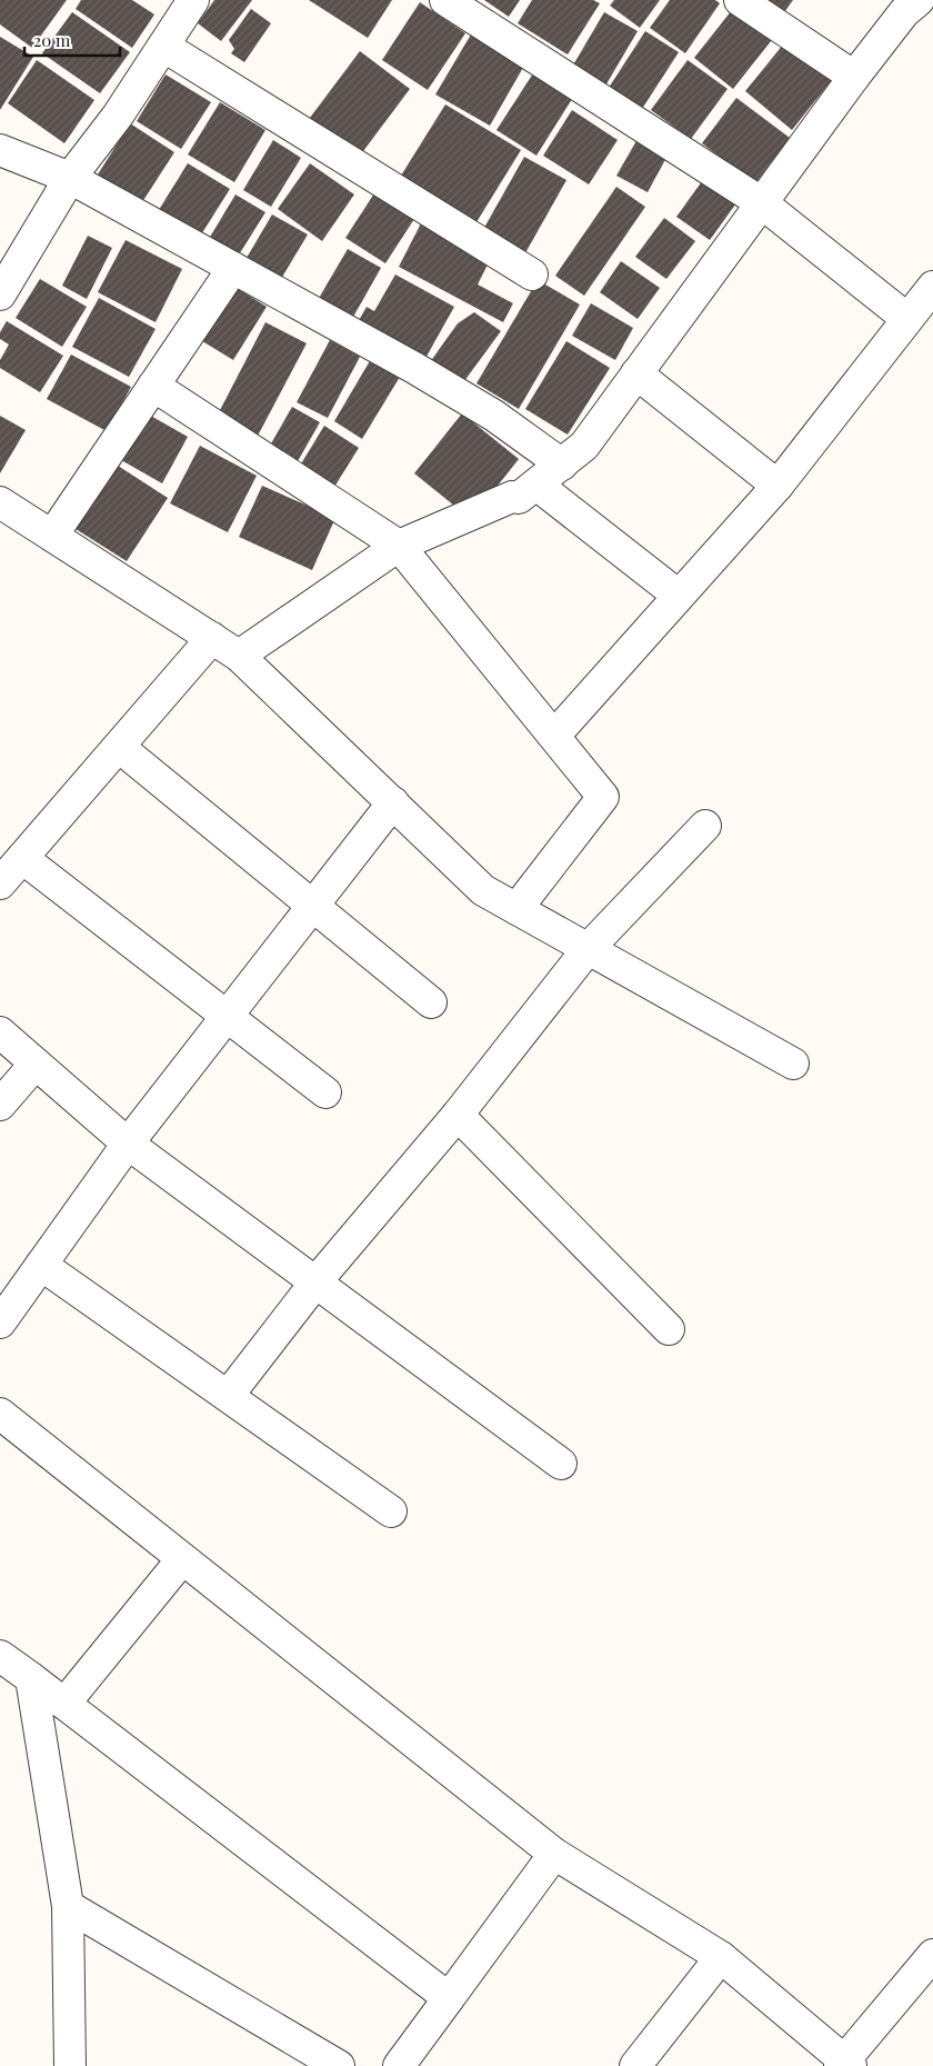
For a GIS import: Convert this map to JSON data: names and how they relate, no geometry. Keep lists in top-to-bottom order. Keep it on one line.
{"scale_bar":"20 m"}
